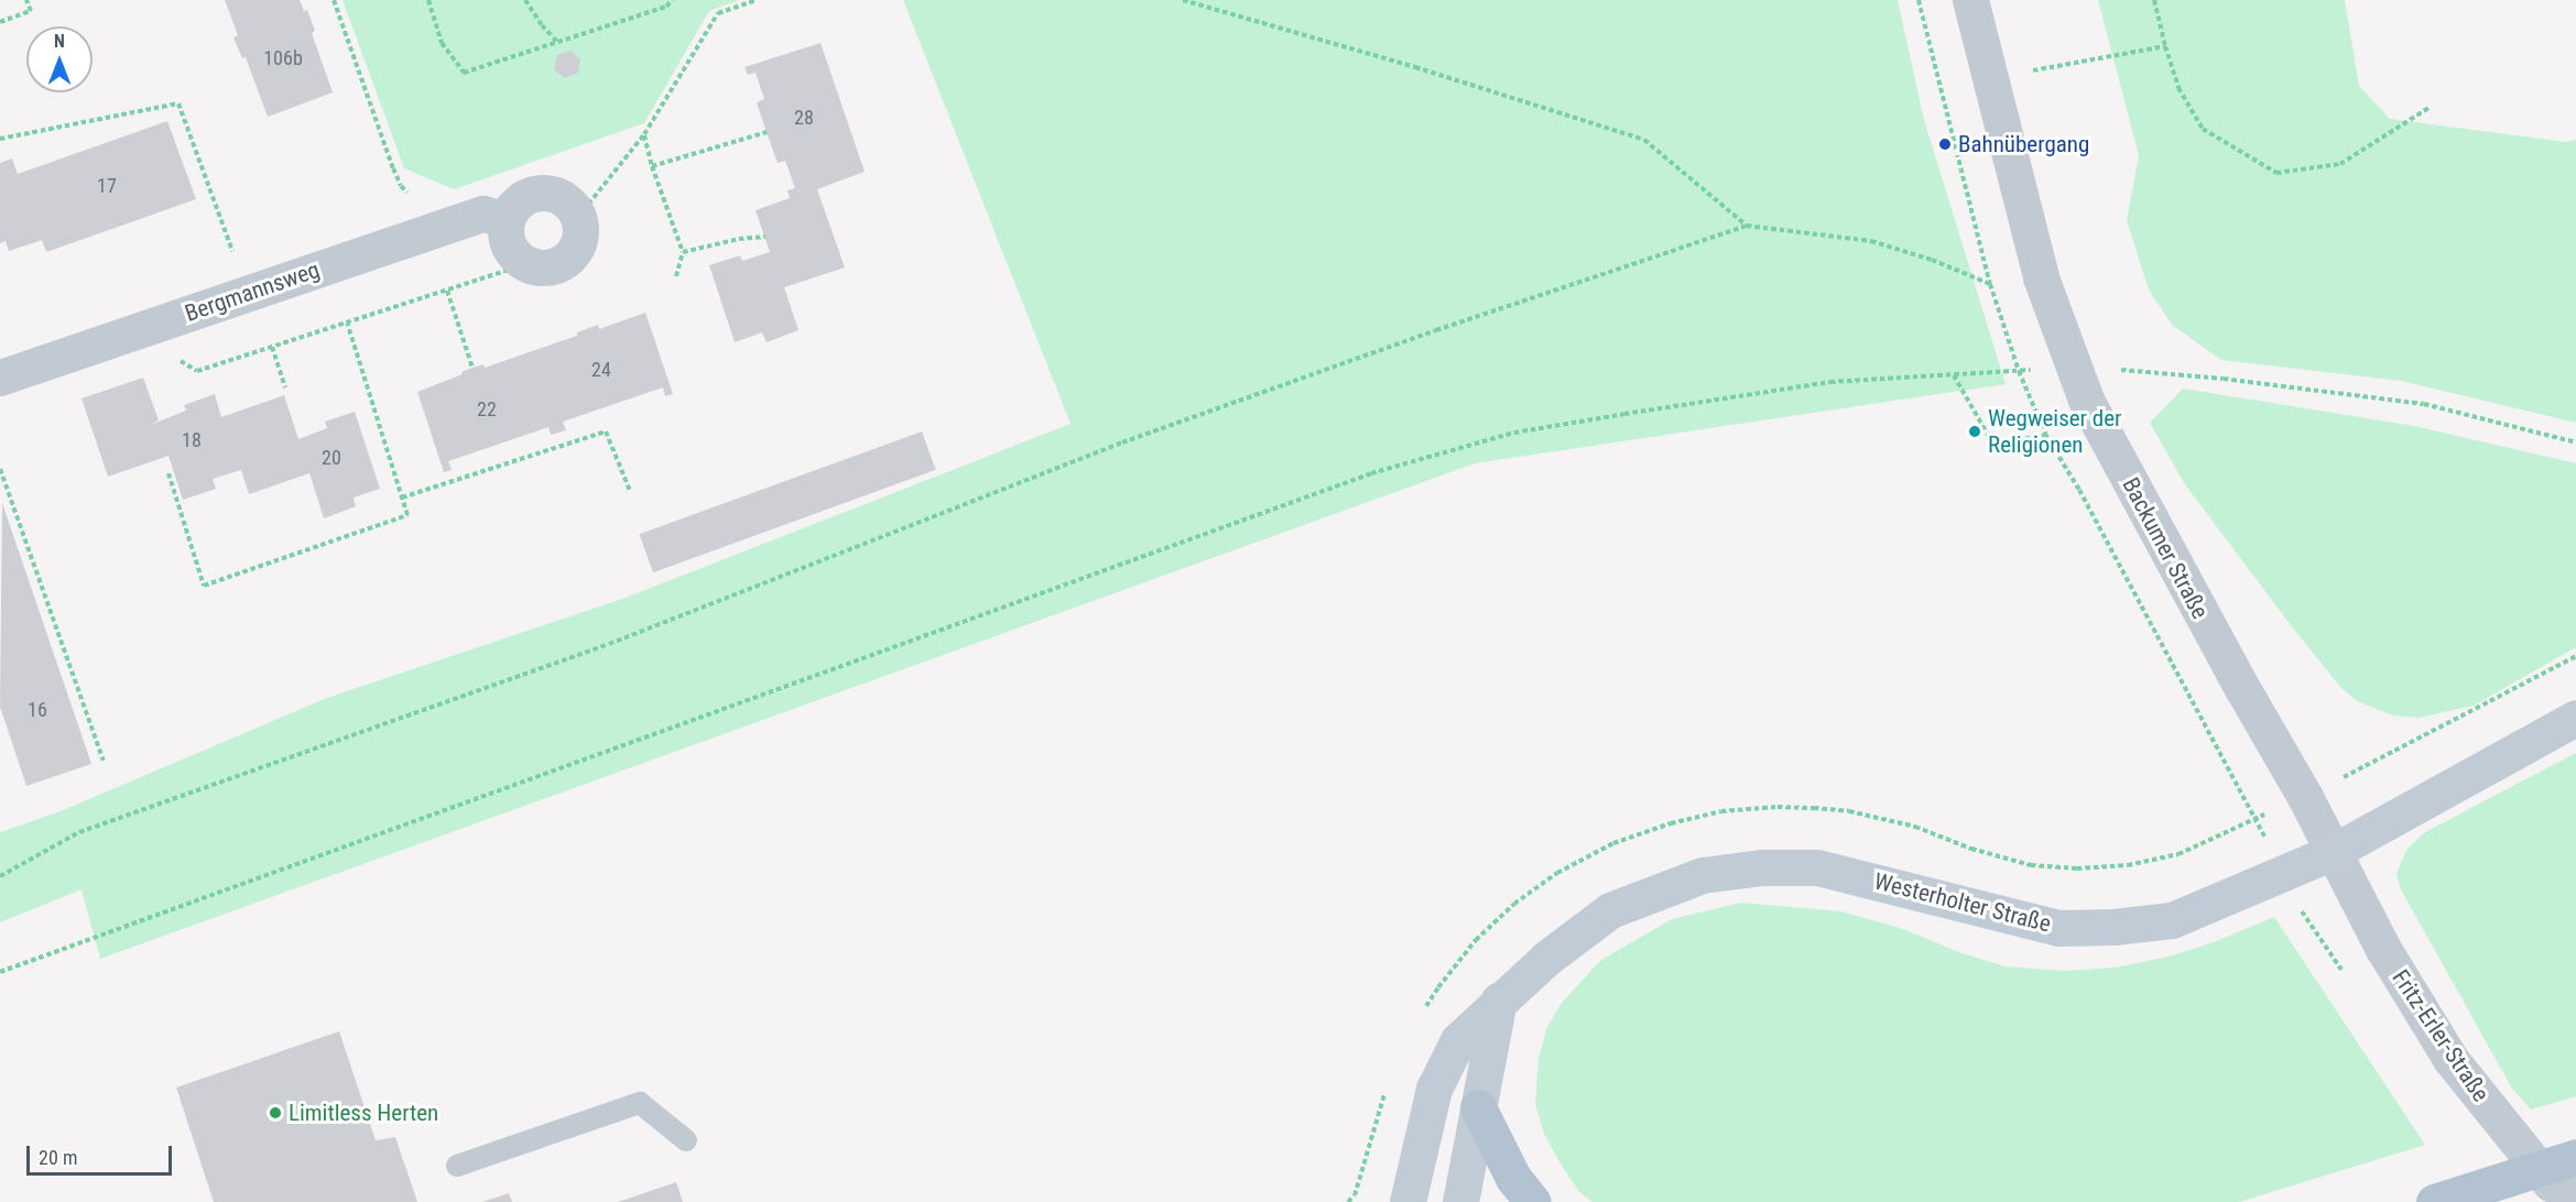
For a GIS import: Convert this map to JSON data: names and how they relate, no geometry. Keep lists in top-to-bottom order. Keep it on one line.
{"streets":{"street":["Bergmannsweg","Backumer Straße","Westerholter Straße","Fritz-Erler-Straße"]},"crossings":[["Backumer Straße","Westerholter Straße"],["Backumer Straße","Fritz-Erler-Straße"],["Westerholter Straße","Fritz-Erler-Straße"]],"places":["Bahnübergang","Wegweiser der Religionen","Limitless Herten"],"house_numbers":["106b","28","17","24","22","18","20","16"],"scale_bar":"20 m","north":"top"}
